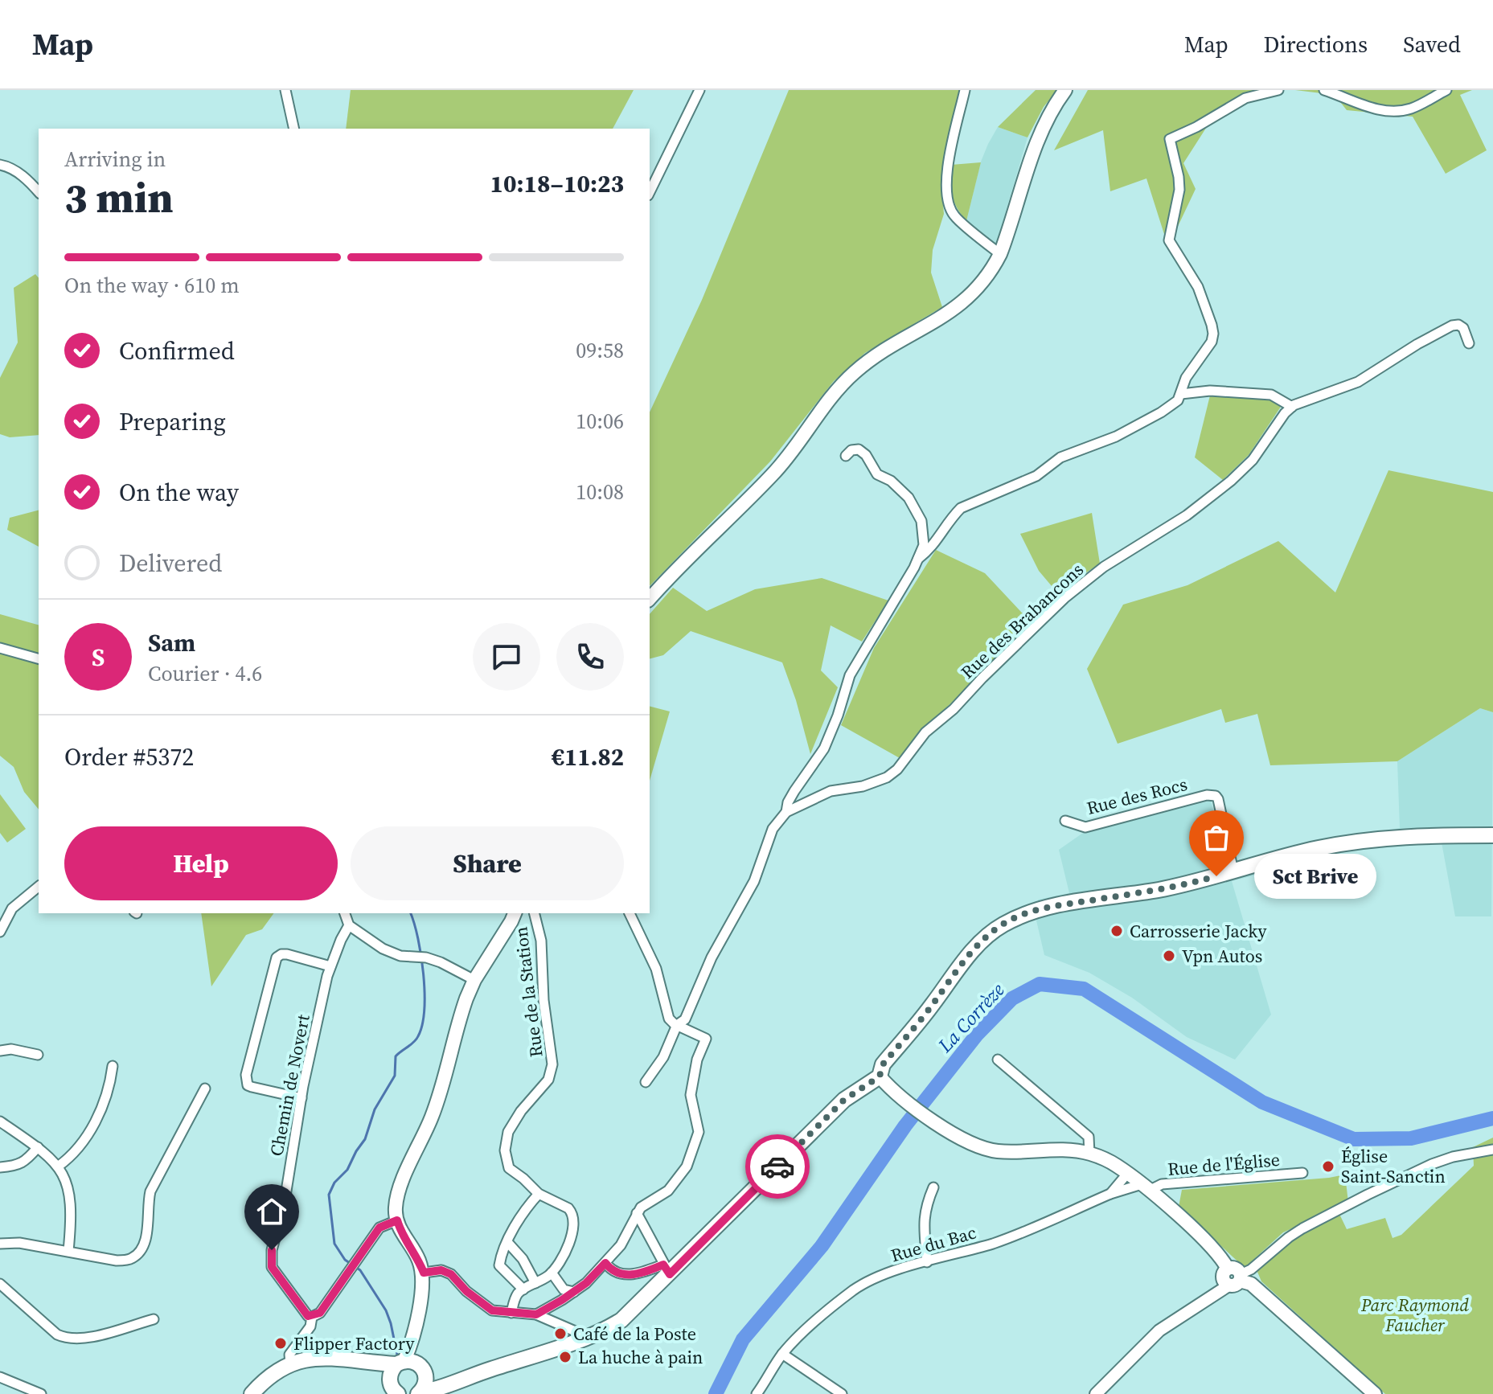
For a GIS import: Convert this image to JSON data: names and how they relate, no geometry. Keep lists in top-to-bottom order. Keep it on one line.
{"streets":{"street":["Rue des Brabancons","Rue des Rocs","Rue de la Station","Chemin de Novert","Rue de l'Église","Rue du Bac"]},"crossings":[["Rue de l'Église","Rue du Bac"]],"water":["La Corrèze"],"parks":["Parc Raymond Faucher"],"places":["Sct Brive","Carrosserie Jacky","Vpn Autos","Église Saint-Sanctin","Café de la Poste","Flipper Factory","La huche à pain"],"page":{"header":"Map","nav":["Map","Directions","Saved"],"heading":["3 min","Arriving in","10:18–10:23"],"panel":["Sam","Courier · 4.6","Order #5372","€11.82"],"bar":"On the way · 610 m","list":[["Confirmed","09:58"],["Preparing","10:06"],["On the way","10:08"],"Delivered"],"round":"S","buttons":["Help","Share"],"bubble":"Sct Brive"}}
